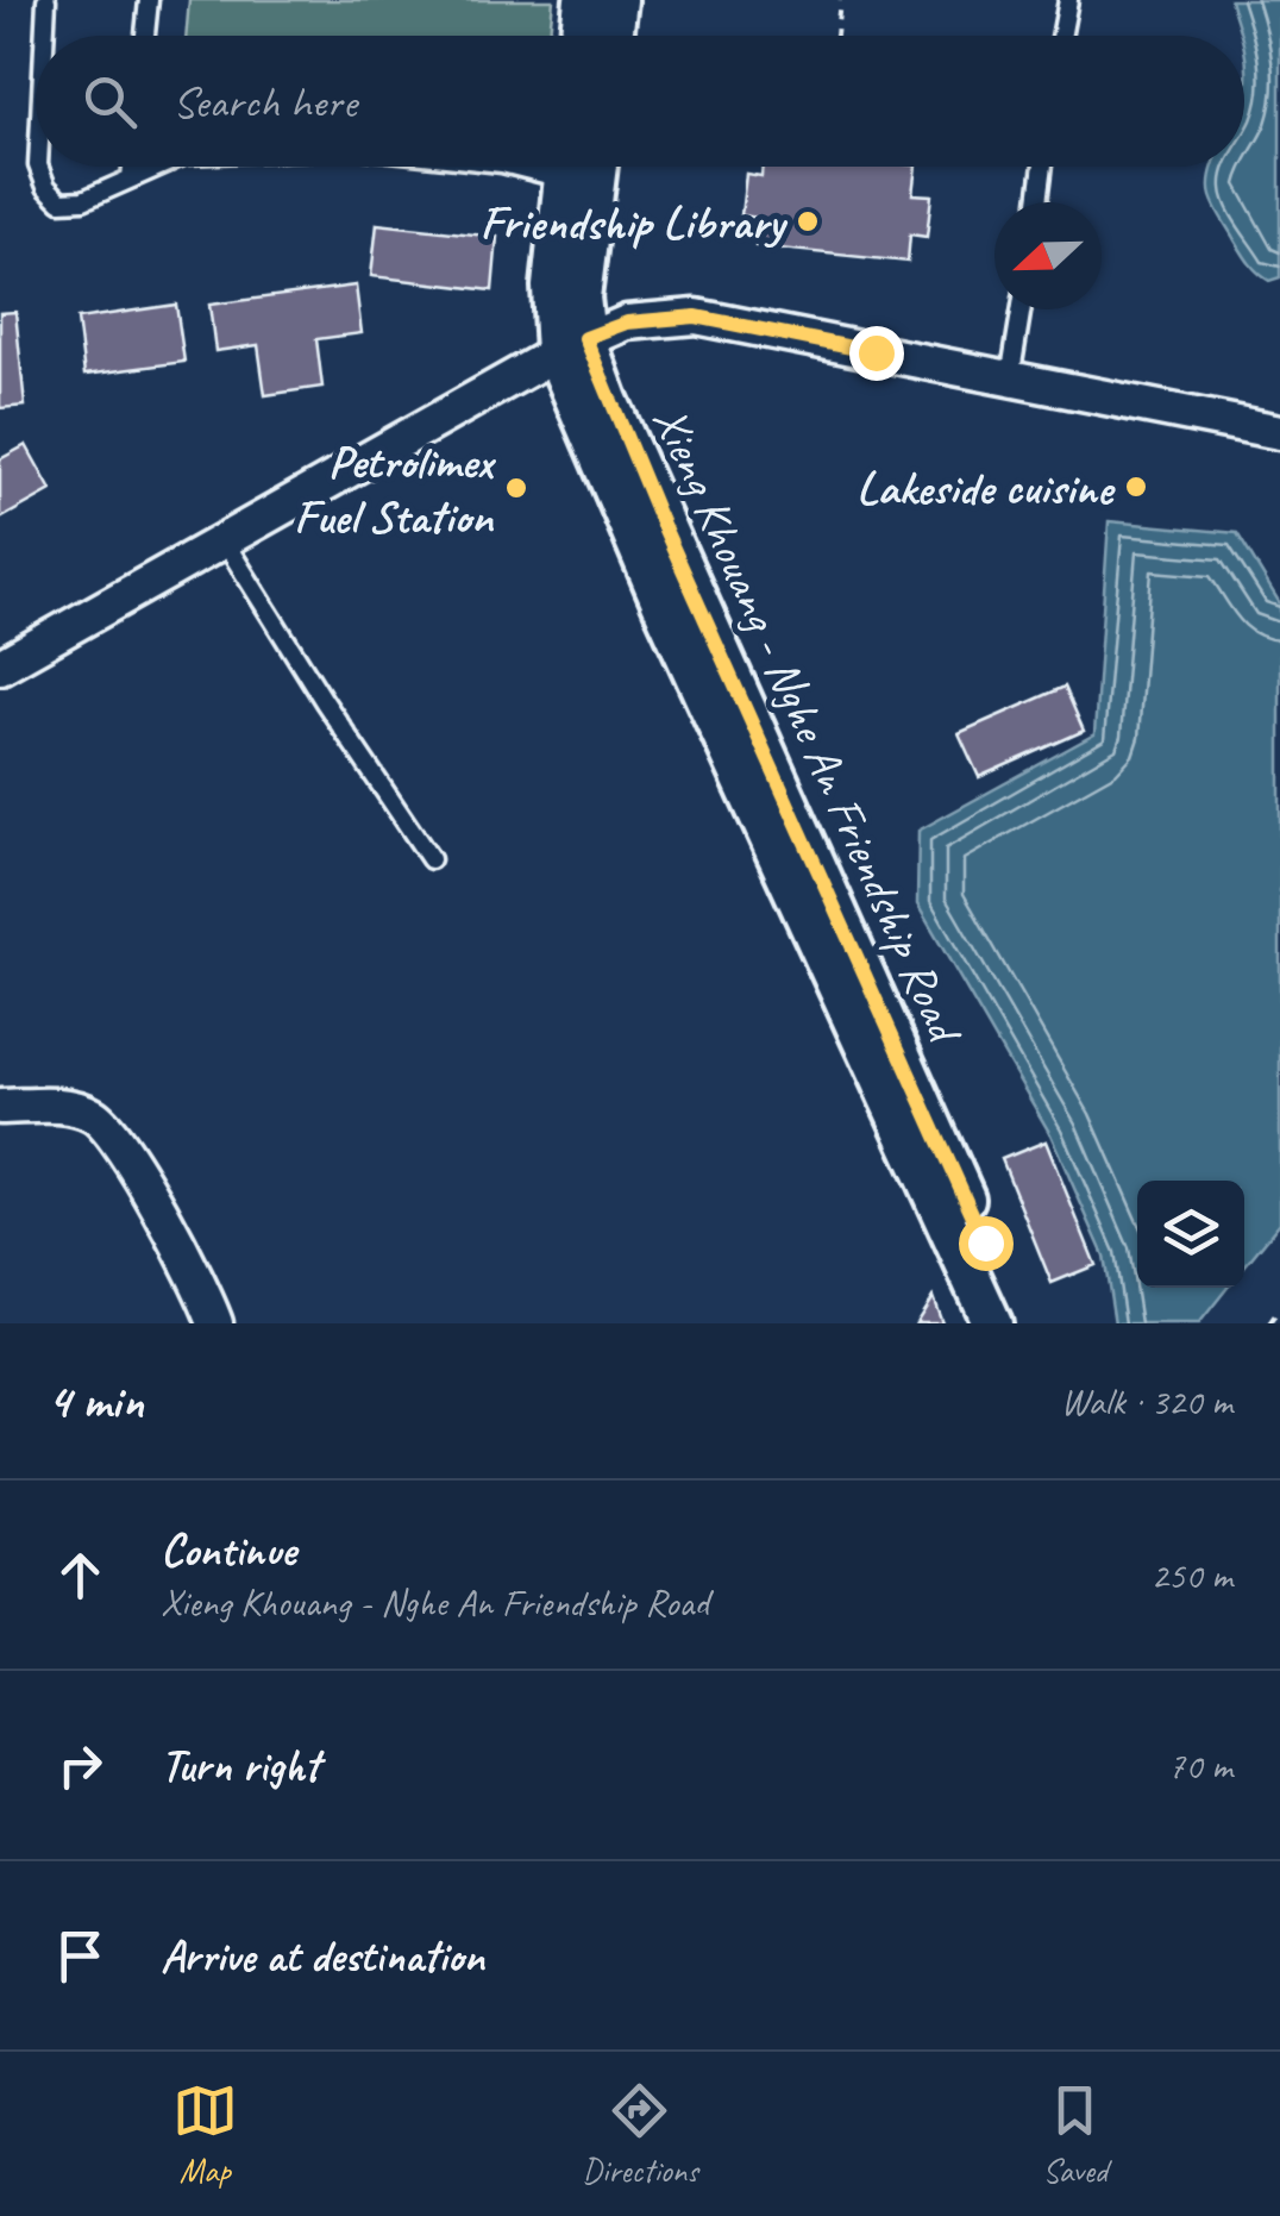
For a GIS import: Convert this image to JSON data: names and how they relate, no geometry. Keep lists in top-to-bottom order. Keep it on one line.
{"streets":{"street":["Xieng Khouang - Nghe An Friendship Road"]},"places":["Friendship Library","Lakeside cuisine","Petrolimex Fuel Station"],"north":"left","page":{"search":"Search here","heading":["4 min","Walk · 320 m"],"list":[["Continue","Xieng Khouang - Nghe An Friendship Road","250 m"],["Turn right","70 m"],"Arrive at destination"],"nav":["Map","Directions","Saved"]}}
